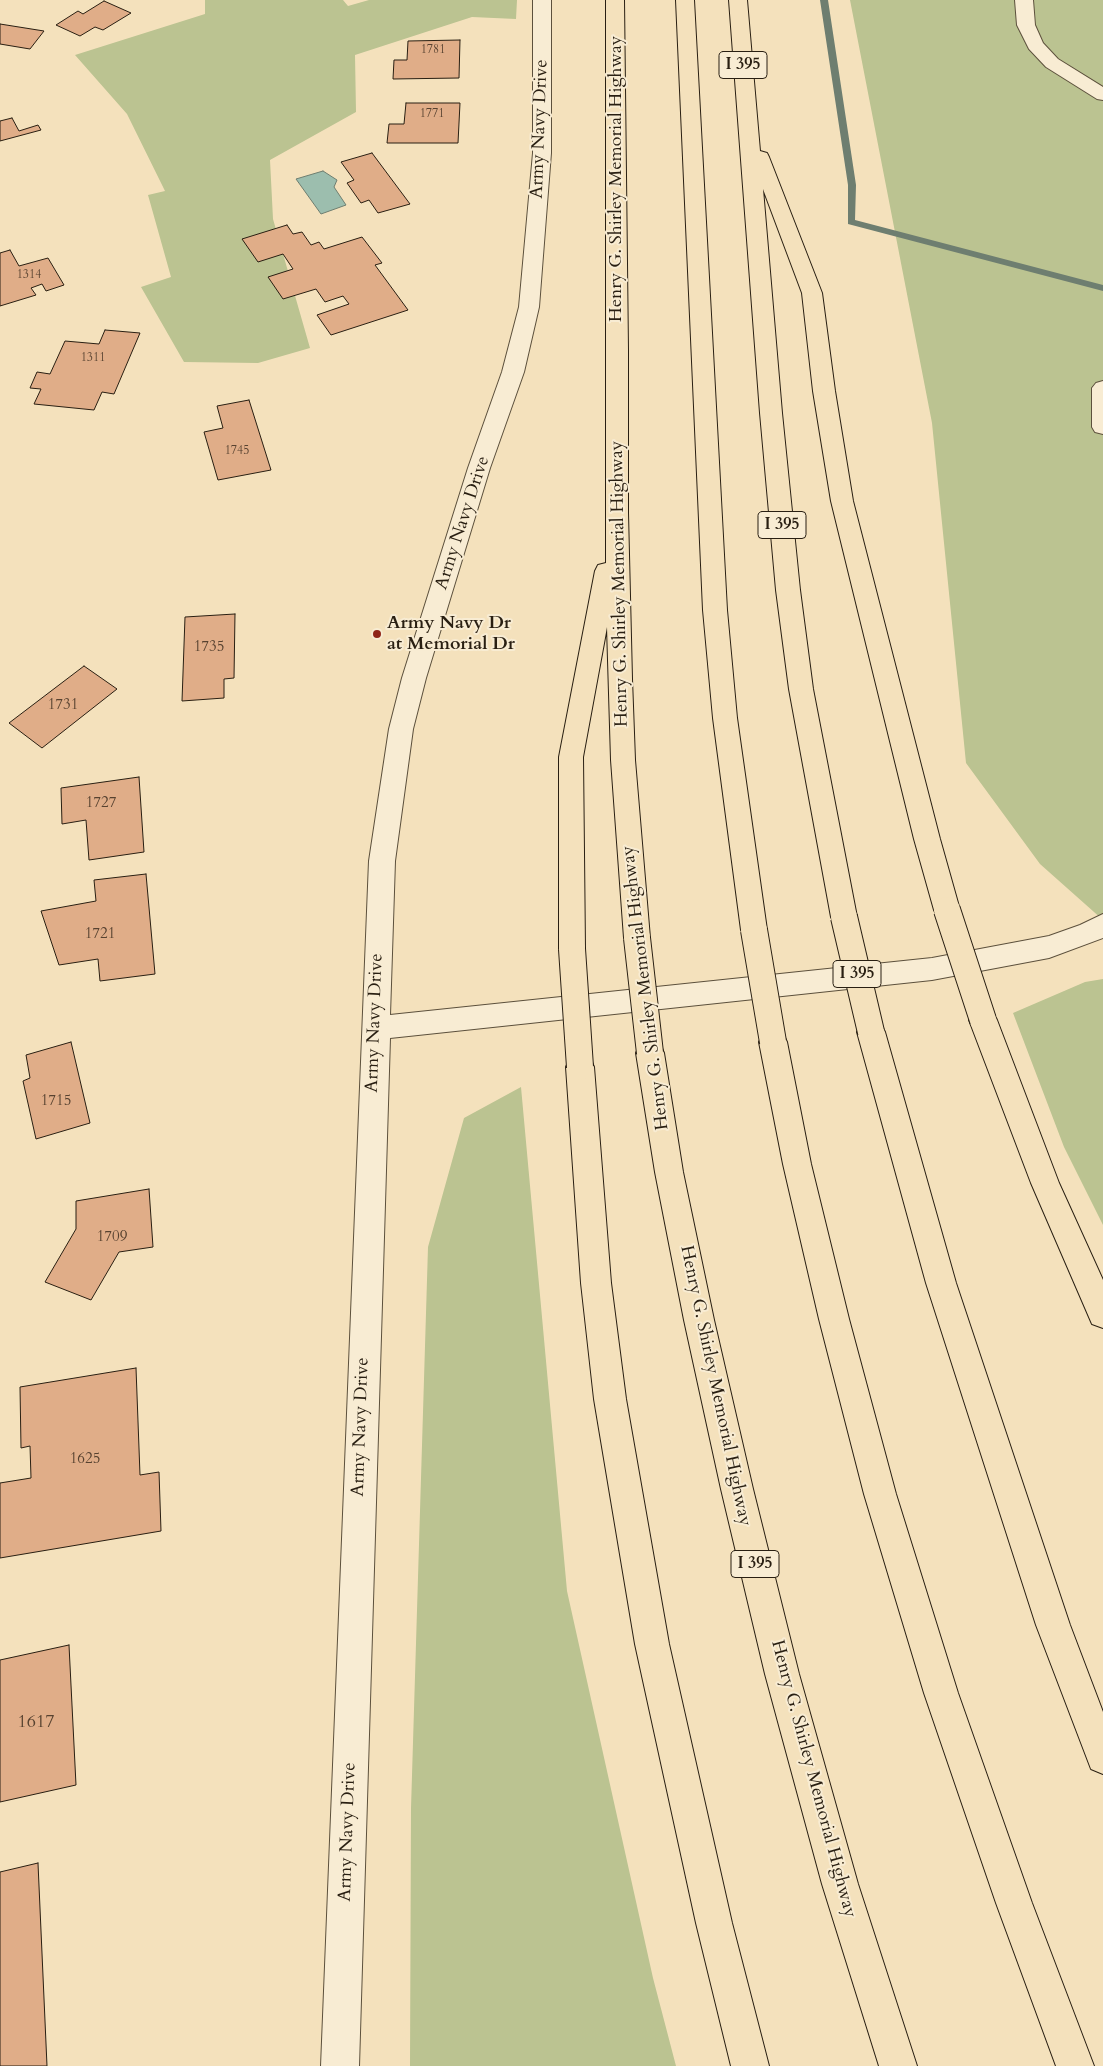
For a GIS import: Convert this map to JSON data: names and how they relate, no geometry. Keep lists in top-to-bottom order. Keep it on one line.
{"streets":{"highway":["I 395","Henry G. Shirley Memorial Highway"],"street":["Army Navy Drive"]},"places":["Army Navy Dr at Memorial Dr"],"house_numbers":["1781","1771","1314","1311","1745","1735","1731","1727","1721","1715","1709","1625","1617"]}
